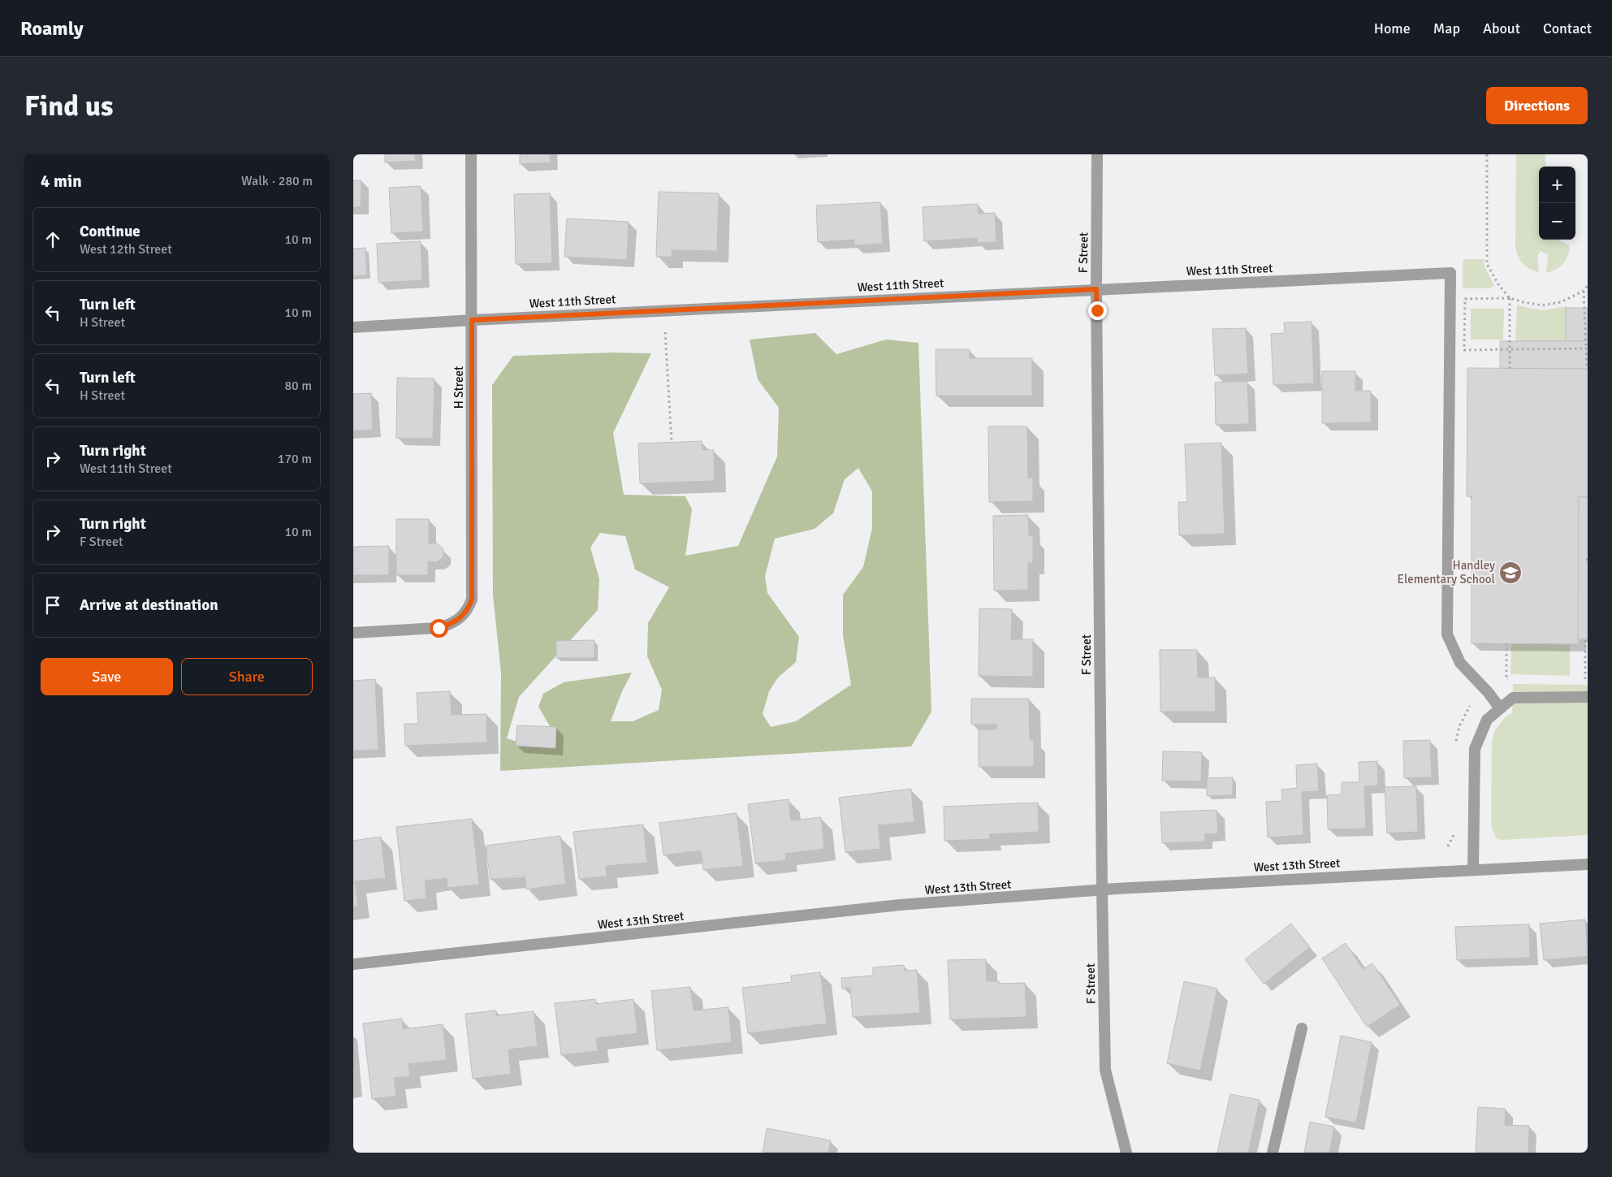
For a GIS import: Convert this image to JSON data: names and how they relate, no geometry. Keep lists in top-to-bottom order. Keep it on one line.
{"streets":{"street":["F Street","West 11th Street","H Street","West 13th Street"]},"crossings":[["F Street","West 11th Street"],["F Street","West 13th Street"],["West 11th Street","H Street"]],"places":{"school or university":["Handley Elementary School"]},"page":{"header":"Roamly","nav":["Home","Map","About","Contact"],"buttons":["Directions",["Save","Share"]],"title":"Find us","heading":["4 min","Walk · 280 m"],"map_buttons":["+","−"],"list":[["Continue","West 12th Street","10 m"],["Turn left","H Street","10 m"],["Turn left","H Street","80 m"],["Turn right","West 11th Street","170 m"],["Turn right","F Street","10 m"],"Arrive at destination"]}}
